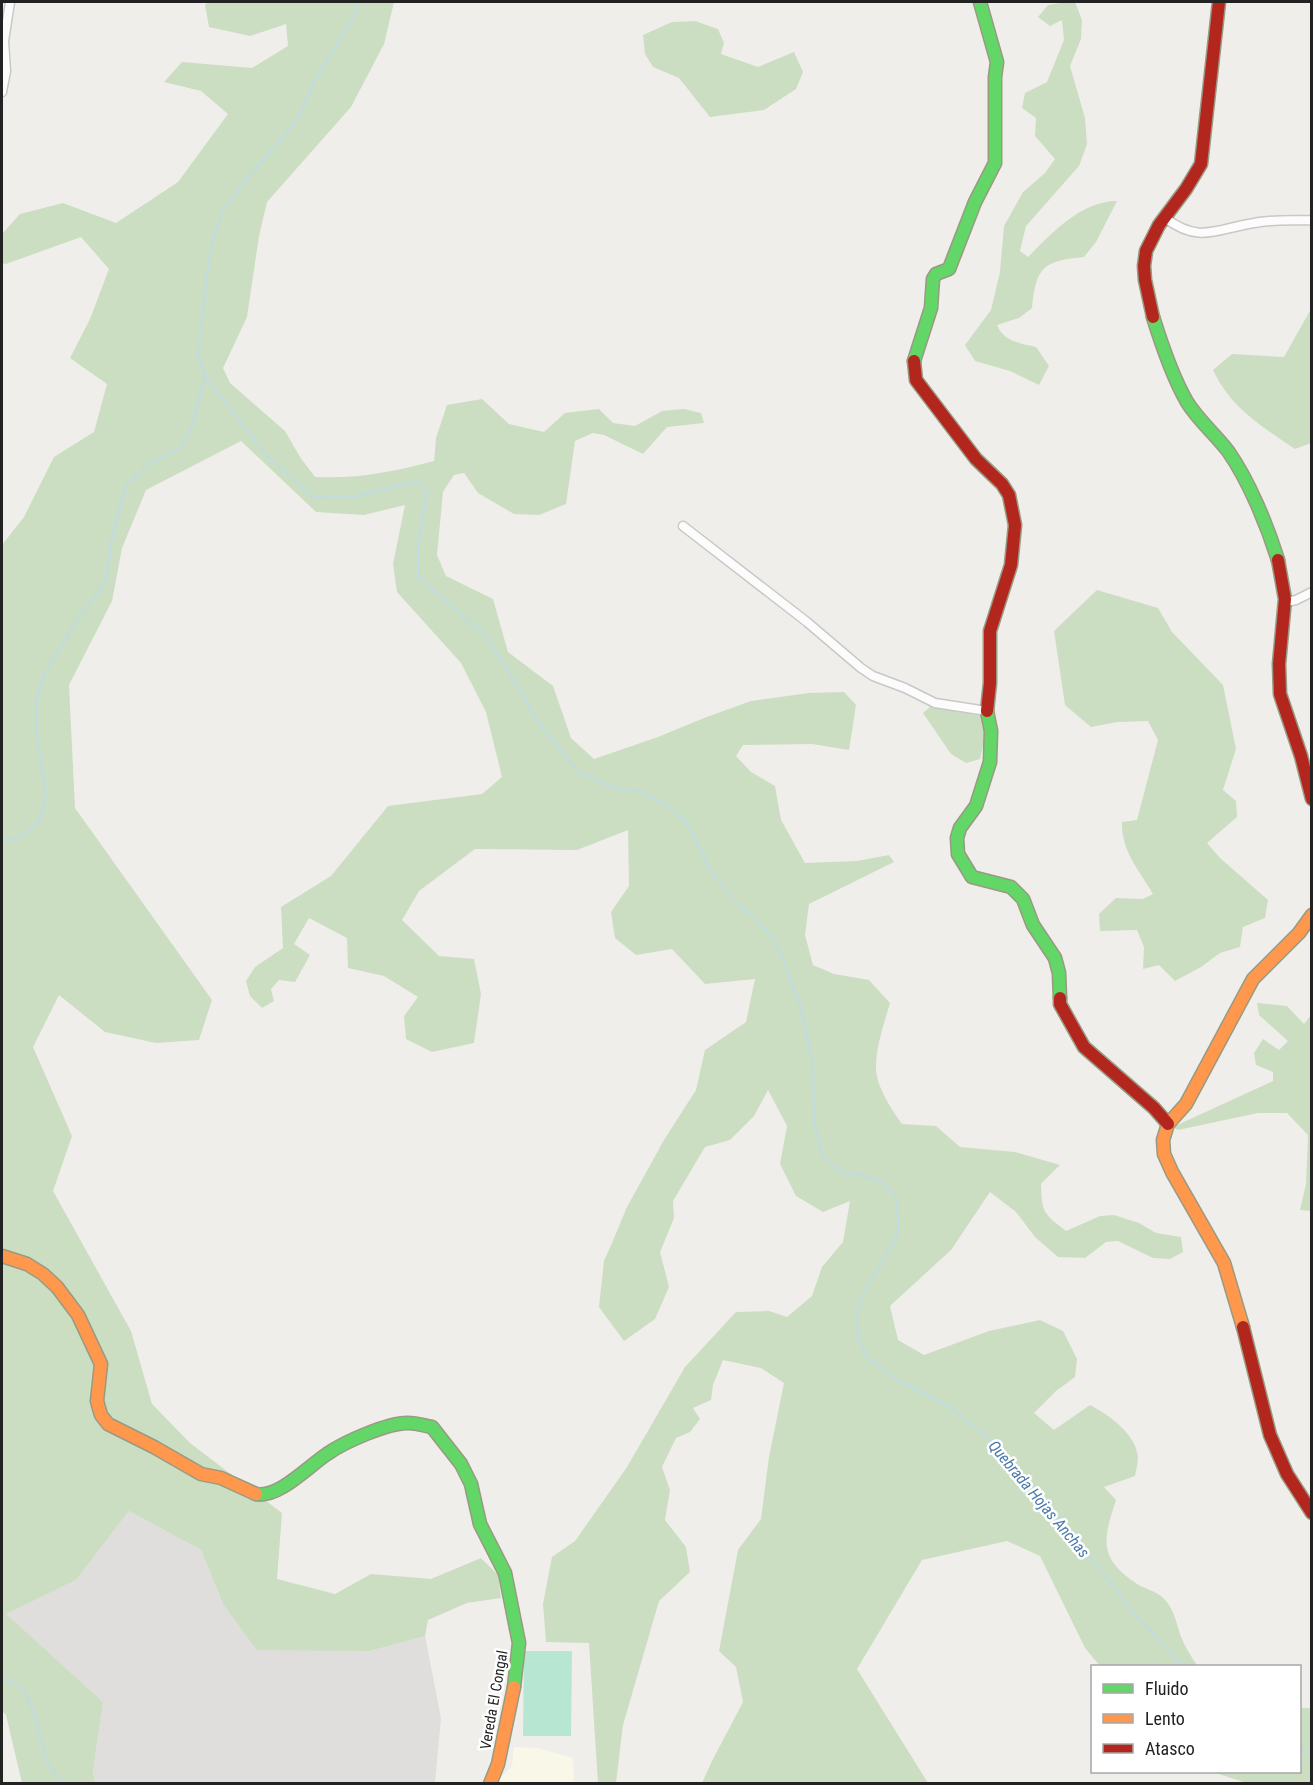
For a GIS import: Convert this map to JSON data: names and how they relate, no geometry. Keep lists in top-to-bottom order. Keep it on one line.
{"streets":{"street":["Vereda El Congal"]},"water":["Quebrada Hojas Anchas"],"legend":["Fluido","Lento","Atasco"]}
